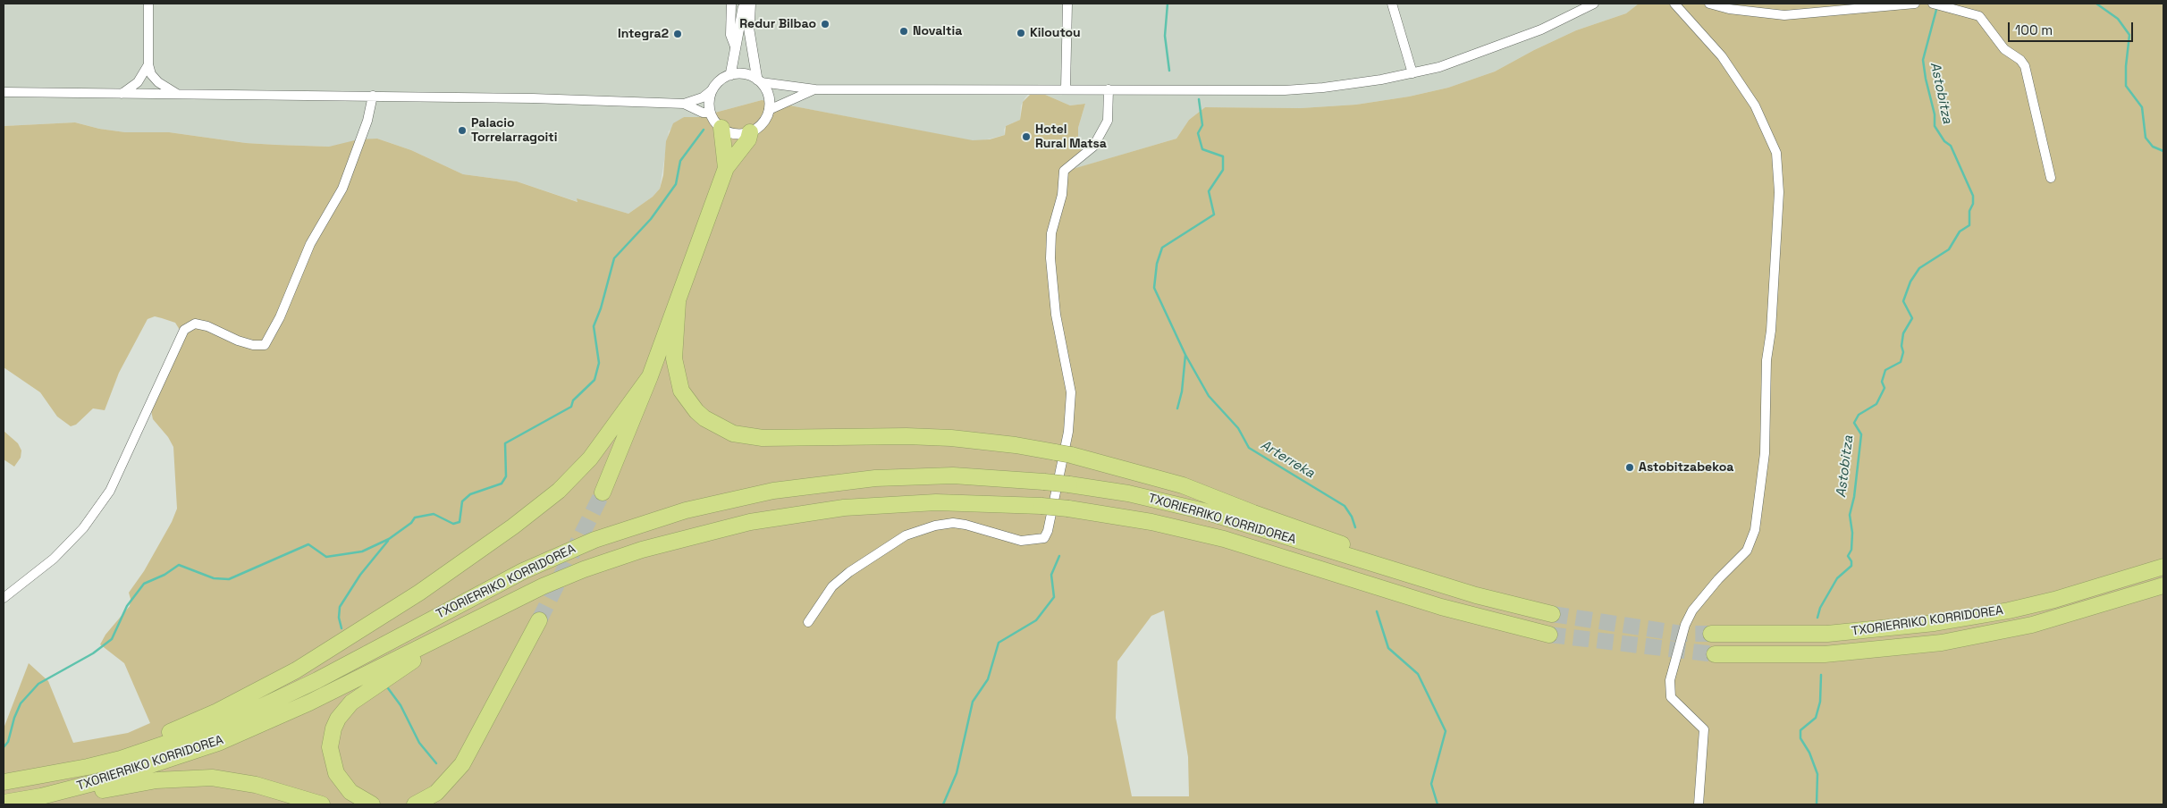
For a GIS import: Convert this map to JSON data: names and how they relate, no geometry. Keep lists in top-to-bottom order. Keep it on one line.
{"streets":{"highway":["TXORIERRIKO KORRIDOREA"]},"water":["Astobitza","Arterreka"],"places":["Redur Bilbao","Novaltia","Kiloutou","Integra2","Palacio Torrelarragoiti","Hotel Rural Matsa","Astobitzabekoa"],"scale_bar":"100 m"}
